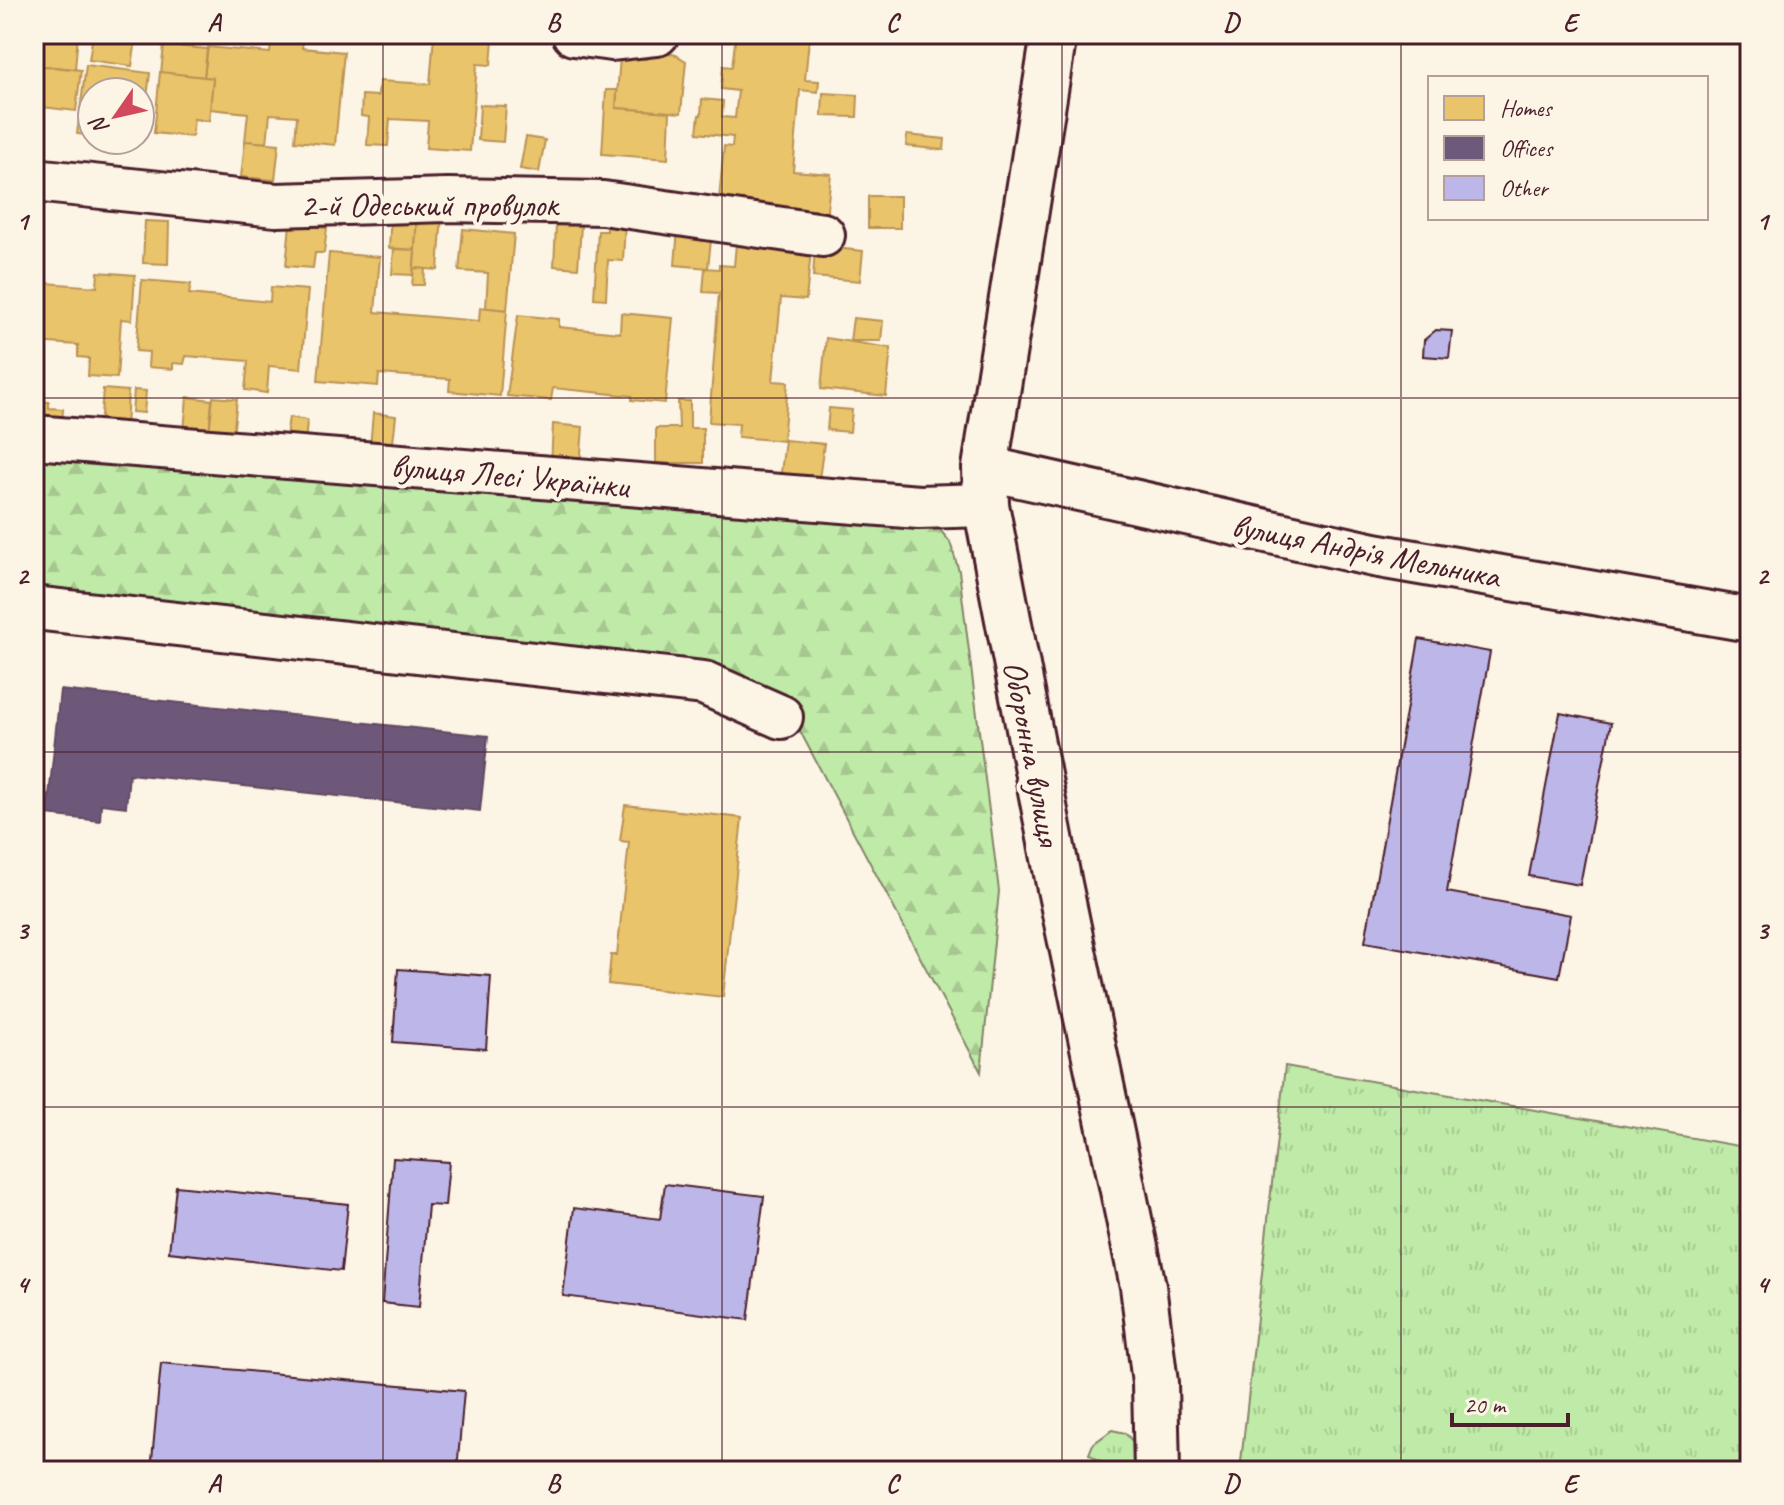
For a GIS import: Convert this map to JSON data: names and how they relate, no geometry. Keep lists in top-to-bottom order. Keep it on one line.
{"streets":{"street":["2-й Одеський провулок","вулиця Лесі Українки","вулиця Андрія Мельника","Оборонна вулиця"]},"crossings":[["вулиця Лесі Українки","вулиця Андрія Мельника"],["вулиця Лесі Українки","Оборонна вулиця"],["вулиця Андрія Мельника","Оборонна вулиця"]],"legend":["Homes","Offices","Other"],"scale_bar":"20 m","north":"bottom left","grid":{"columns":["A","B","C","D","E"],"rows":["1","2","3","4"]}}
